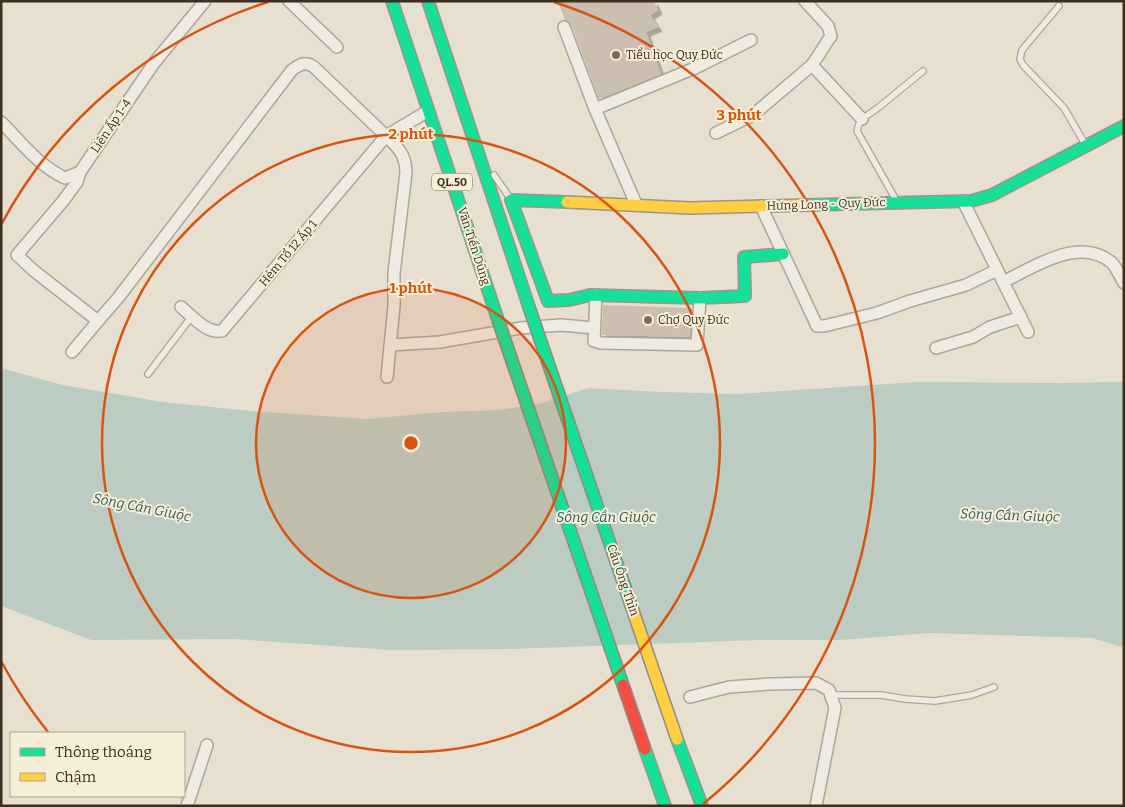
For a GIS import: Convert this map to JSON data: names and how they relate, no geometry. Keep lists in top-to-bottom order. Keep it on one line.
{"streets":{"main road":["QL.50","Hưng Long - Quy Đức","Văn Tiến Dũng","Cầu Ông Thìn"],"street":["Liên Ấp 1-4","Hẻm Tổ 12 Ấp 1"]},"crossings":[["QL.50","Cầu Ông Thìn"]],"water":["Sông Cần Giuộc"],"places":["Tiểu học Quy Đức","Chợ Quy Đức"],"legend":["Thông thoáng","Chậm"],"rings":["3 phút","2 phút","1 phút"]}
